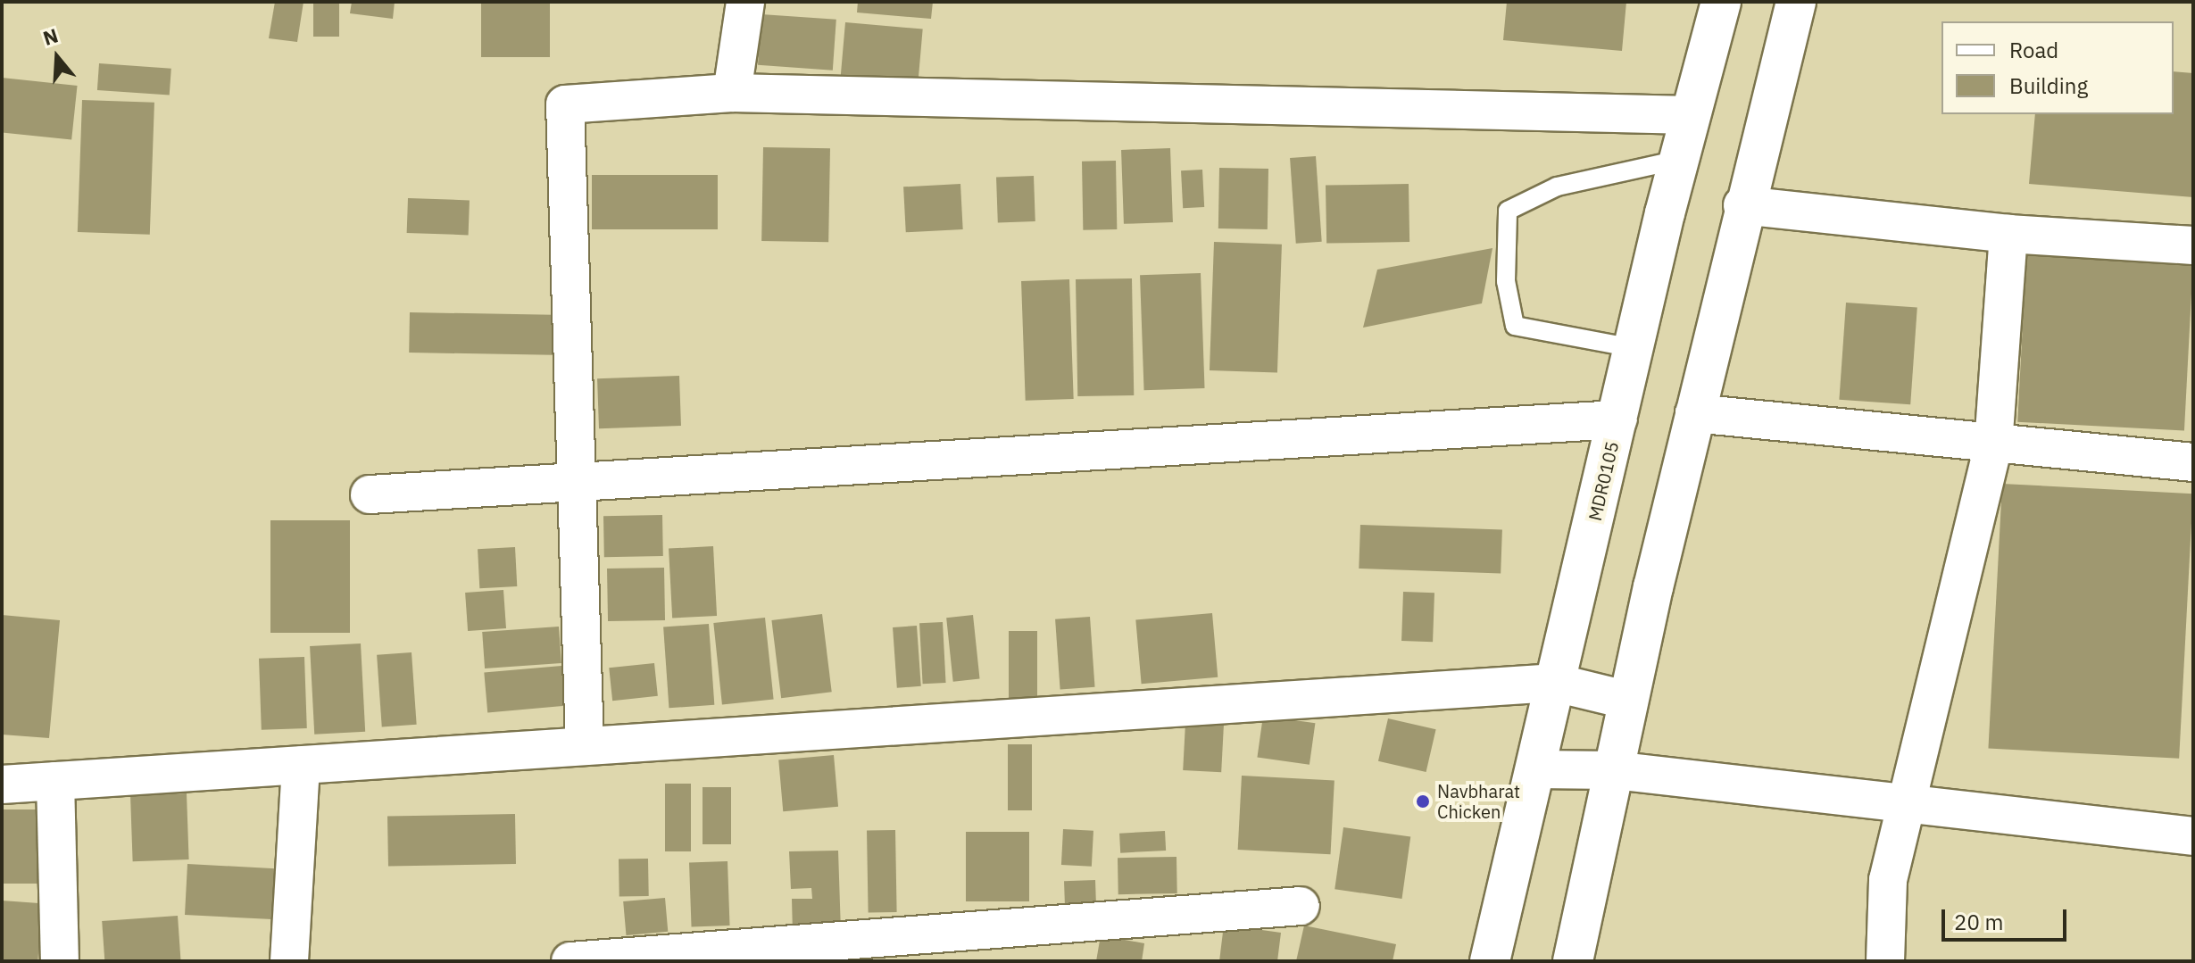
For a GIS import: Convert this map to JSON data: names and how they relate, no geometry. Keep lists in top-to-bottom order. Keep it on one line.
{"streets":{"main road":["MDR0105"]},"places":["Navbharat Chicken"],"legend":["Road","Building"],"scale_bar":"20 m","north":"top"}
